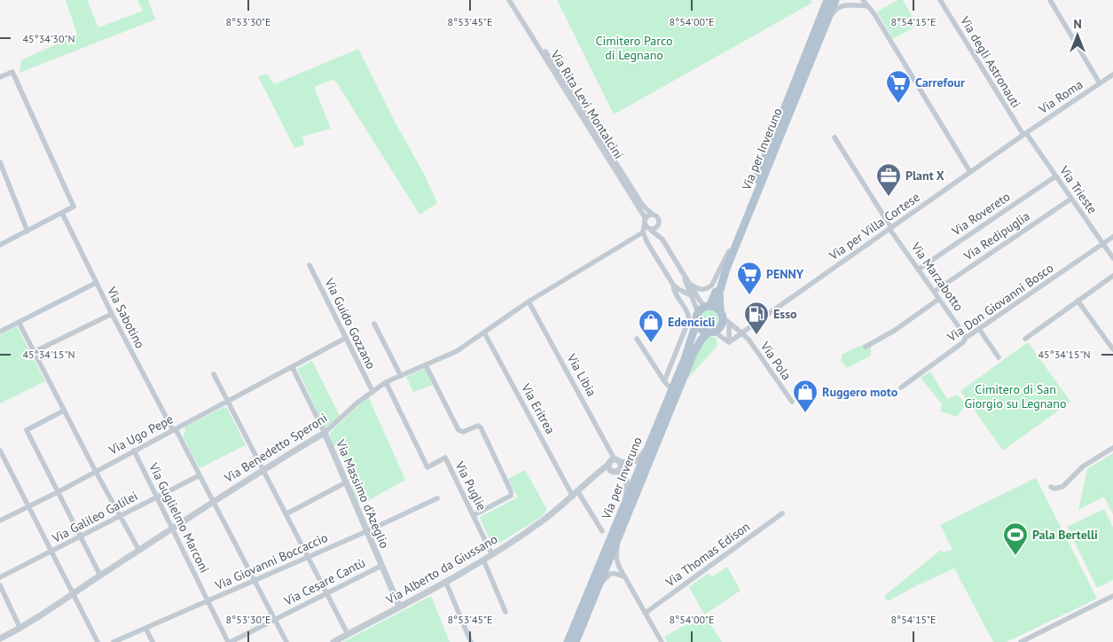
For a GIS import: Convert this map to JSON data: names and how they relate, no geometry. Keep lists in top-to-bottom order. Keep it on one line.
{"streets":{"main road":["Via per Inveruno"],"street":["Via degli Astronauti","Via Roma","Via Rita Levi Montalcini","Via Trieste","Via Rovereto","Via per Villa Cortese","Via Redipuglia","Via Marzabotto","Via Don Giovanni Bosco","Via Sabotino","Via Guido Gozzano","Via Pola","Via Libia","Via Eritrea","Via Ugo Pepe","Via Benedetto Speroni","Via Puglie","Via Massimo d'Azeglio","Via Galileo Galilei","Via Guglielmo Marconi","Via Thomas Edison","Via Giovanni Boccaccio","Via Alberto da Giussano","Via Cesare Cantù"]},"crossings":[["Via degli Astronauti","Via Roma"],["Via degli Astronauti","Via Trieste"],["Via degli Astronauti","Via per Villa Cortese"],["Via Roma","Via Trieste"],["Via Roma","Via per Villa Cortese"],["Via Rita Levi Montalcini","Via per Inveruno"],["Via Trieste","Via Rovereto"],["Via Trieste","Via per Villa Cortese"],["Via Trieste","Via Redipuglia"],["Via Trieste","Via Don Giovanni Bosco"],["Via Rovereto","Via Marzabotto"],["Via per Villa Cortese","Via Marzabotto"],["Via per Villa Cortese","Via Pola"],["Via Redipuglia","Via Marzabotto"],["Via Marzabotto","Via Don Giovanni Bosco"],["Via Sabotino","Via Ugo Pepe"],["Via Sabotino","Via Benedetto Speroni"],["Via Sabotino","Via Galileo Galilei"],["Via Sabotino","Via Giovanni Boccaccio"],["Via Sabotino","Via Cesare Cantù"],["Via Guido Gozzano","Via Ugo Pepe"],["Via Guido Gozzano","Via Benedetto Speroni"],["Via Libia","Via Benedetto Speroni"],["Via Libia","Via Alberto da Giussano"],["Via Eritrea","Via Benedetto Speroni"],["Via Eritrea","Via Alberto da Giussano"],["Via Ugo Pepe","Via Massimo d'Azeglio"],["Via Ugo Pepe","Via Guglielmo Marconi"],["Via Benedetto Speroni","Via Puglie"],["Via Benedetto Speroni","Via Massimo d'Azeglio"],["Via Benedetto Speroni","Via Guglielmo Marconi"],["Via Puglie","Via Alberto da Giussano"],["Via Massimo d'Azeglio","Via Giovanni Boccaccio"],["Via Massimo d'Azeglio","Via Alberto da Giussano"],["Via Massimo d'Azeglio","Via Cesare Cantù"],["Via Galileo Galilei","Via Guglielmo Marconi"],["Via Guglielmo Marconi","Via Giovanni Boccaccio"],["Via Guglielmo Marconi","Via Cesare Cantù"]],"parks":["Cimitero Parco di Legnano","Cimitero di San Giorgio su Legnano"],"places":{"supermarket":["Carrefour","PENNY"],"office":["Plant X"],"fuel station":["Esso"],"shop":["Edencicli","Ruggero moto"],"sports":["Pala Bertelli"]},"north":"top","coordinates":["8°53'30\"E","8°53'45\"E","8°54'00\"E","8°54'15\"E","45°34'30\"N","45°34'15\"N"]}
